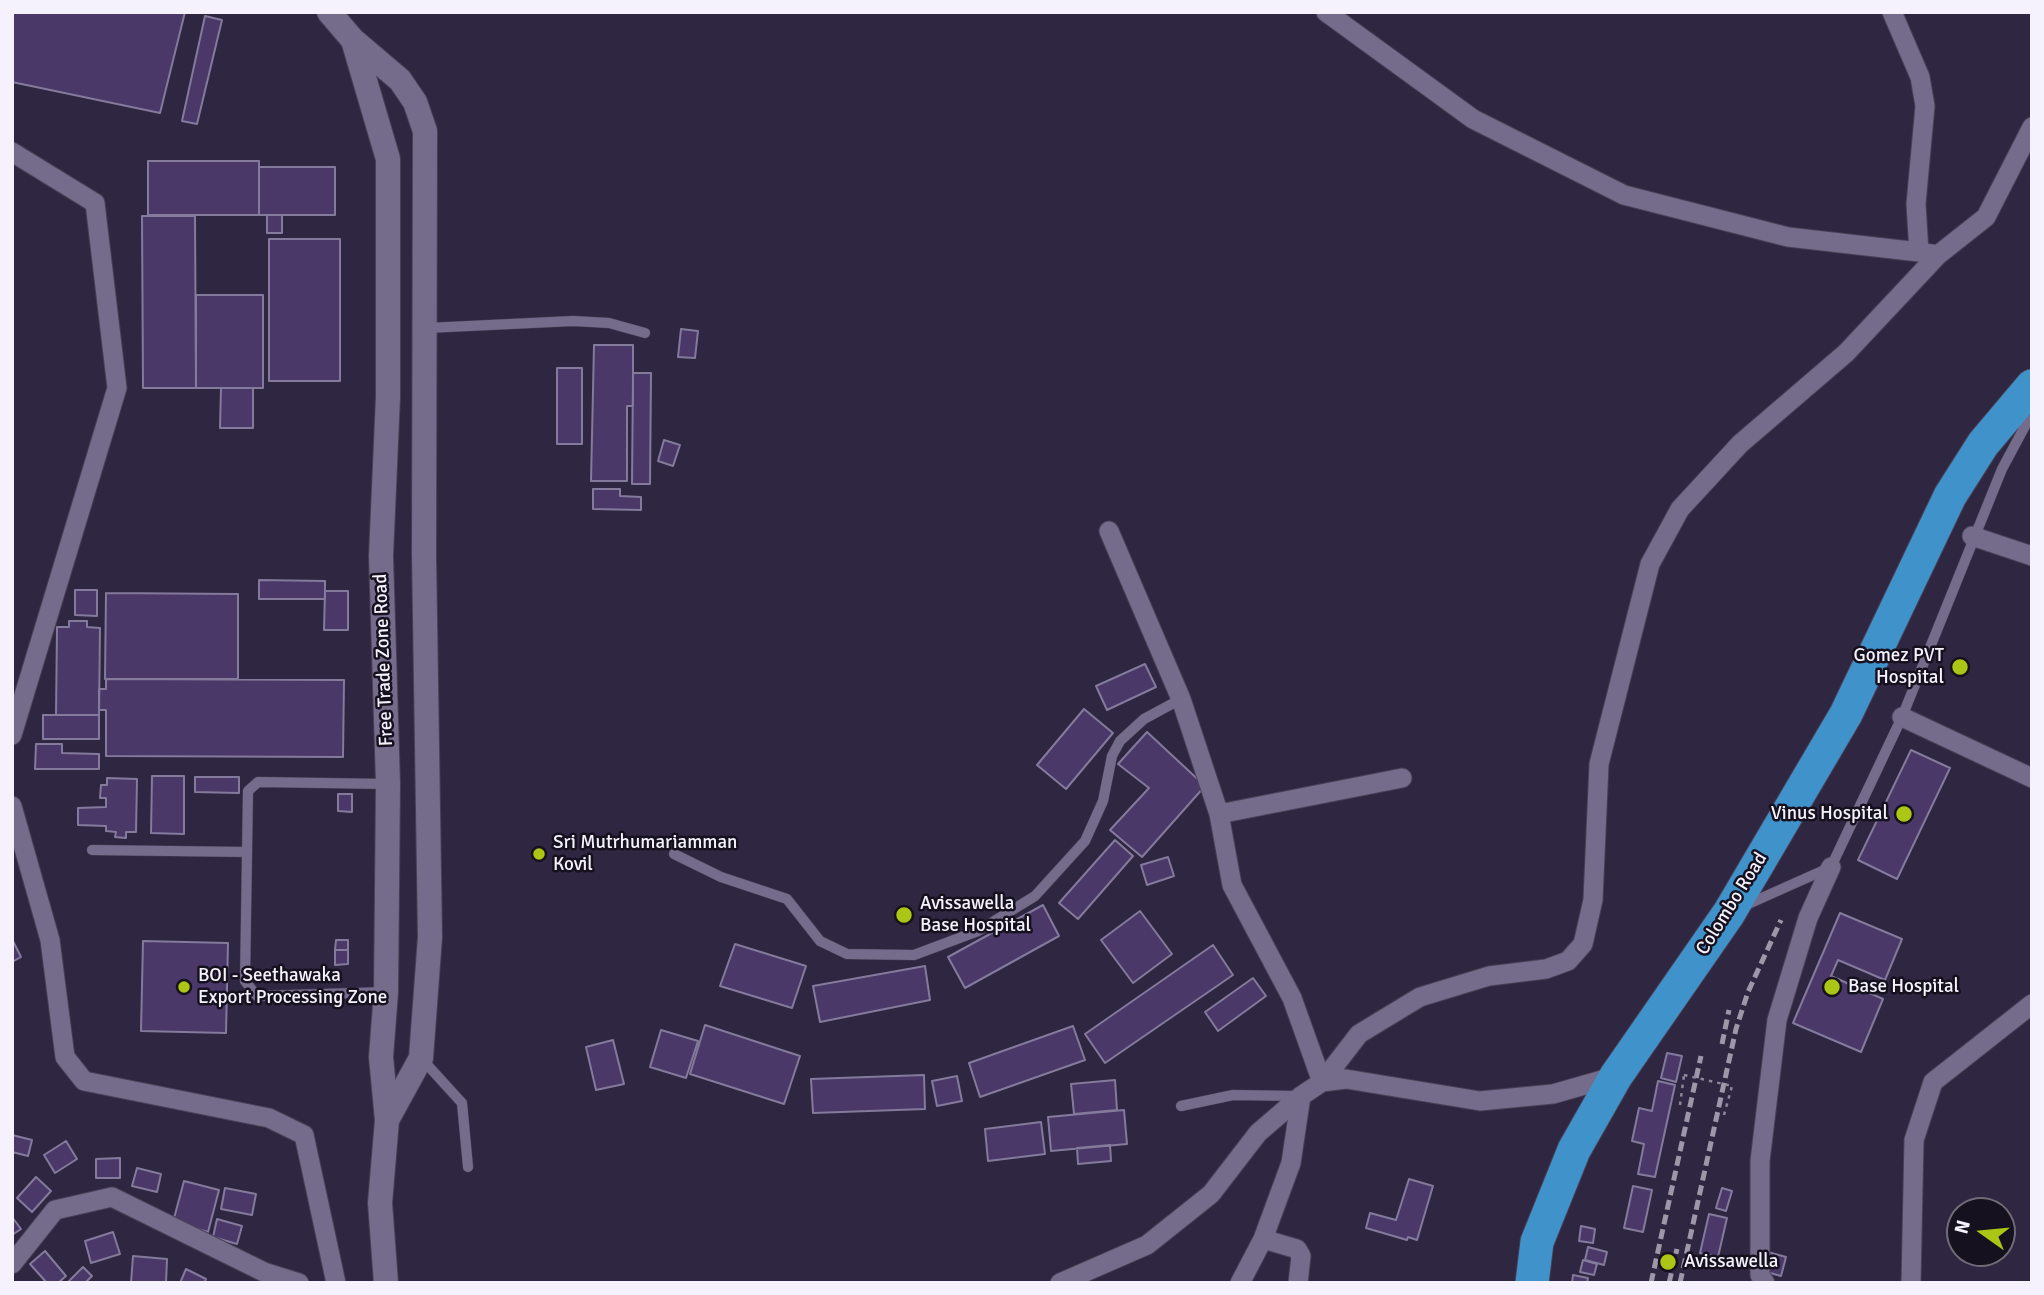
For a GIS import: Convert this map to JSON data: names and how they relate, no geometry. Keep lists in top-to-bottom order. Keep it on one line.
{"streets":{"highway":["Colombo Road"],"street":["Free Trade Zone Road"]},"places":["Gomez PVT Hospital","Vinus Hospital","Sri Mutrhumariamman Kovil","Avissawella Base Hospital","BOI - Seethawaka Export Processing Zone","Base Hospital","Avissawella"],"north":"left"}
